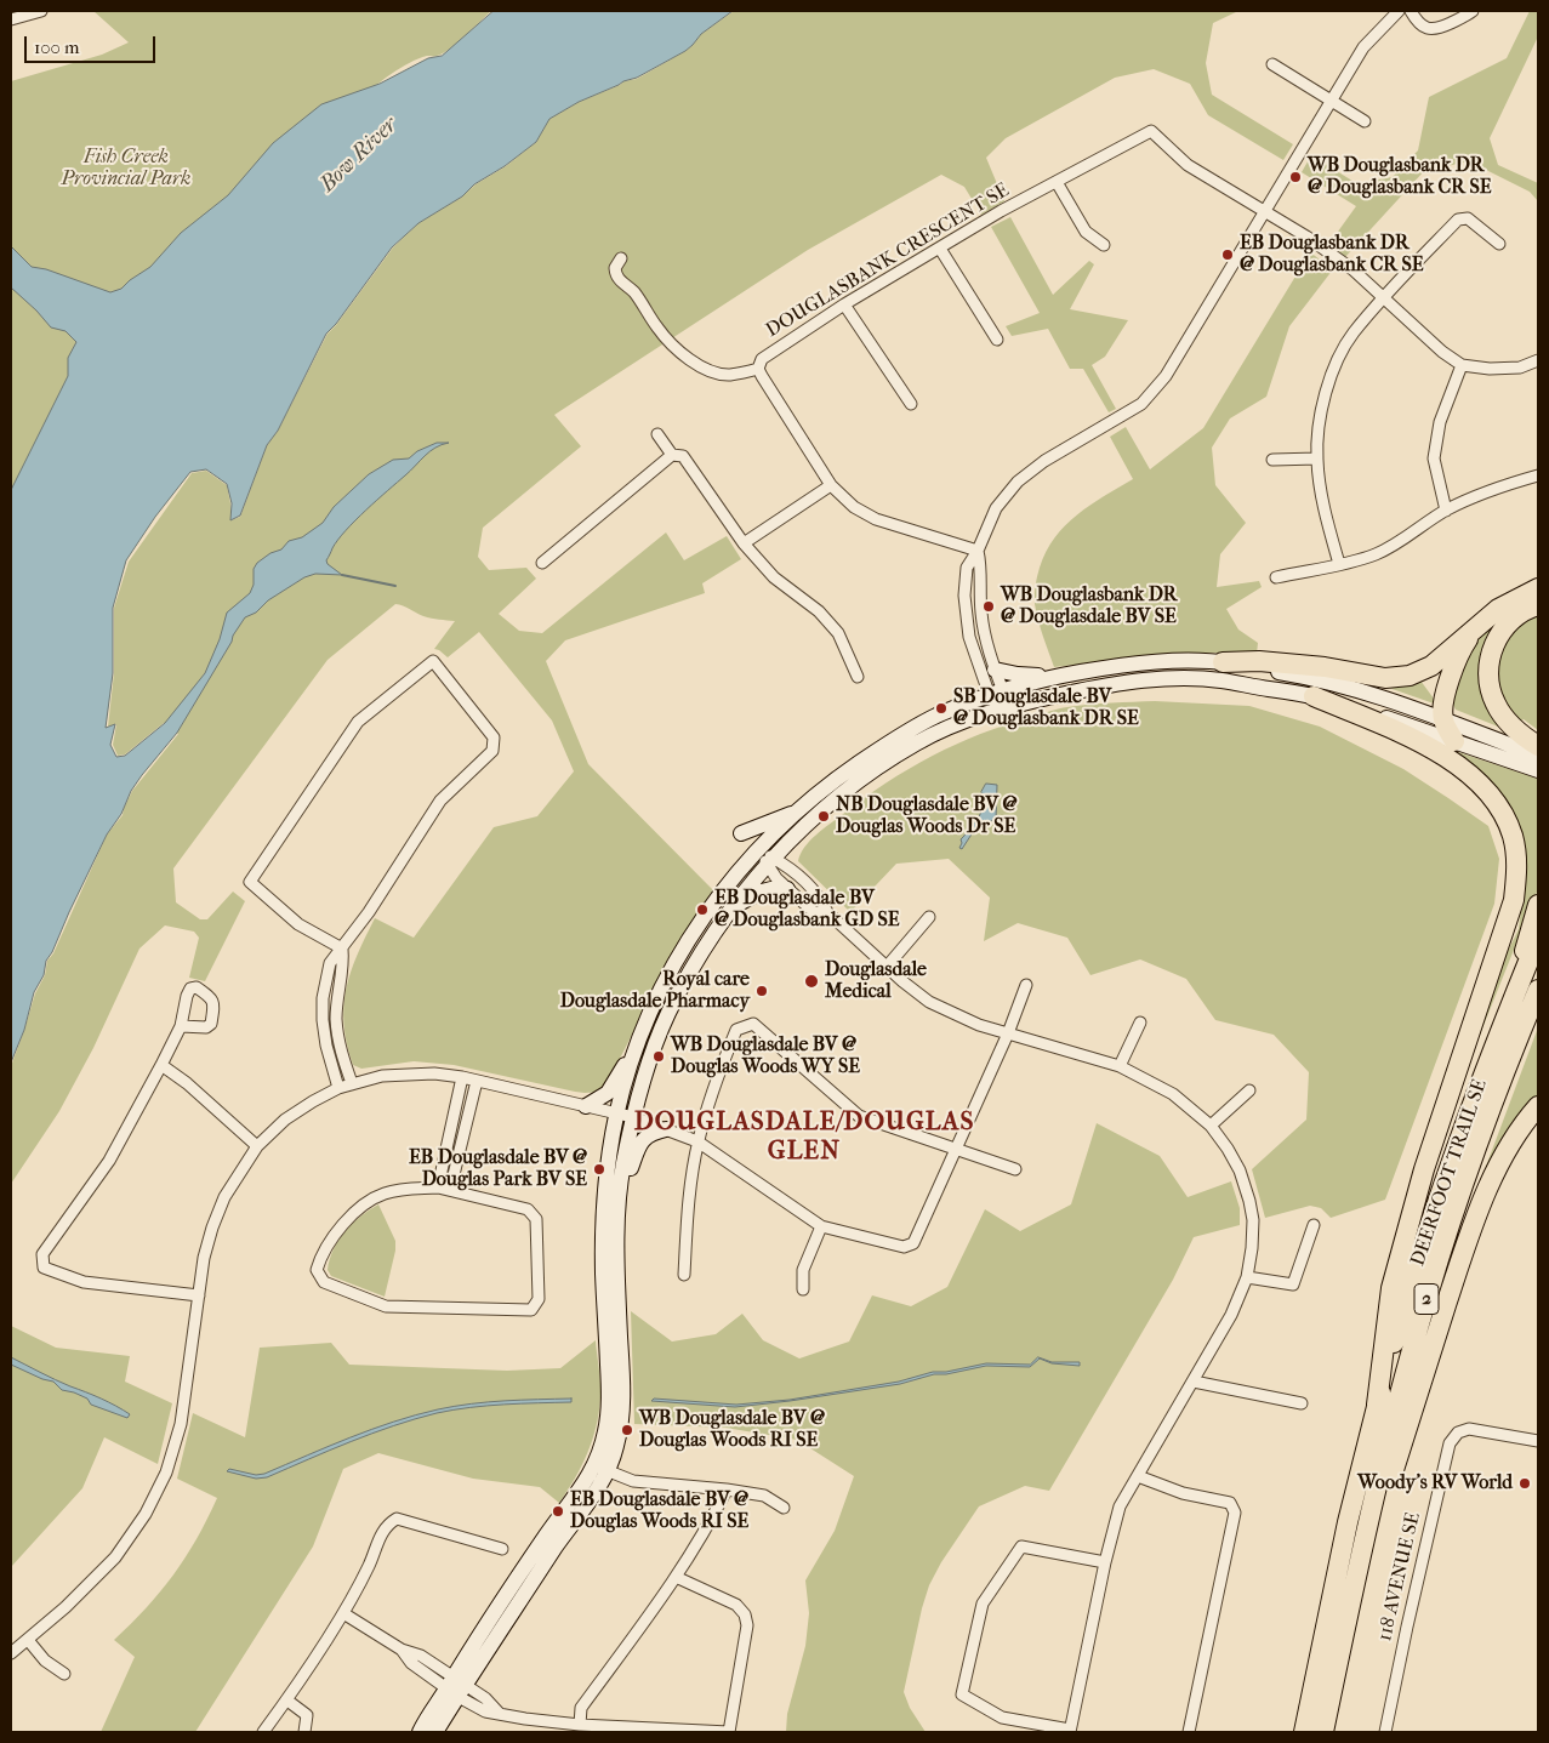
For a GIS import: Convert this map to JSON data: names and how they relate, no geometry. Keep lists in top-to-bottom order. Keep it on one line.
{"streets":{"highway":["DEERFOOT TRAIL SE","2"],"street":["DOUGLASBANK CRESCENT SE","118 AVENUE SE"]},"districts":["DOUGLASDALE/DOUGLAS GLEN"],"water":["Bow River"],"parks":["Fish Creek Provincial Park"],"places":["WB Douglasbank DR @ Douglasbank CR SE","EB Douglasbank DR @ Douglasbank CR SE","WB Douglasbank DR @ Douglasdale BV SE","SB Douglasdale BV @ Douglasbank DR SE","NB Douglasdale BV @ Douglas Woods Dr SE","EB Douglasdale BV @ Douglasbank GD SE","Douglasdale Medical","Royal care Douglasdale Pharmacy","WB Douglasdale BV @ Douglas Woods WY SE","EB Douglasdale BV @ Douglas Park BV SE","WB Douglasdale BV @ Douglas Woods RI SE","Woody's RV World","EB Douglasdale BV @ Douglas Woods RI SE"],"scale_bar":"100 m"}
